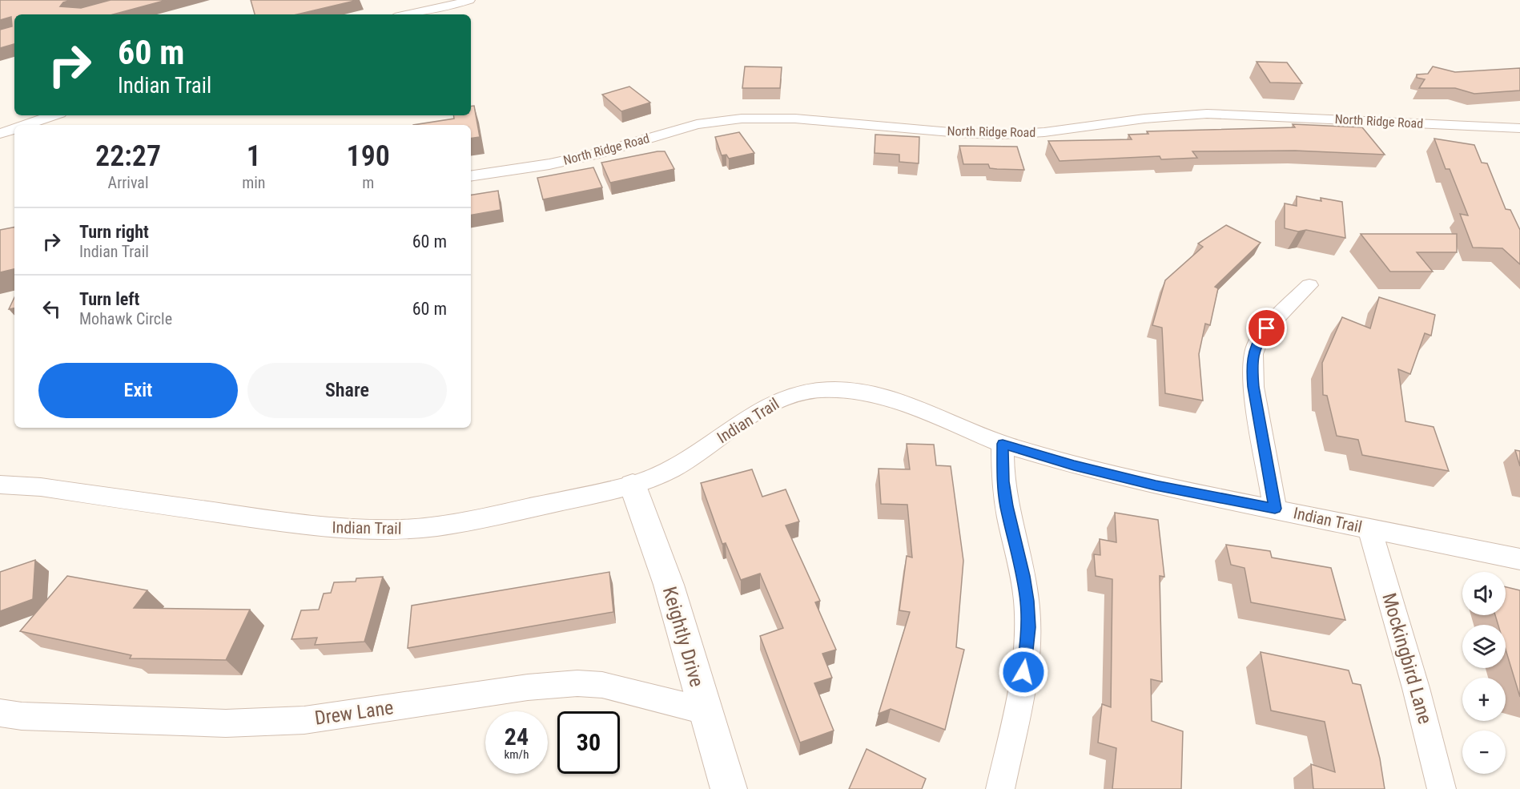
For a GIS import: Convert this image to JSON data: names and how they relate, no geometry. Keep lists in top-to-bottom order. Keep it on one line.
{"streets":{"street":["North Ridge Road","Indian Trail","Keightly Drive","Mockingbird Lane","Drew Lane"]},"crossings":[["Indian Trail","Keightly Drive"],["Indian Trail","Mockingbird Lane"],["Keightly Drive","Drew Lane"]],"page":{"turn":["60 m","Indian Trail"],"eta":["22:27","Arrival","1","min","190","m"],"list":[{"name":"Turn right","note":"Indian Trail","value":"60 m"},{"name":"Turn left","note":"Mohawk Circle","value":"60 m"}],"buttons":["Exit","Share"],"map_buttons":["+","−"],"speed":"24 km/h","limit":"30"}}
